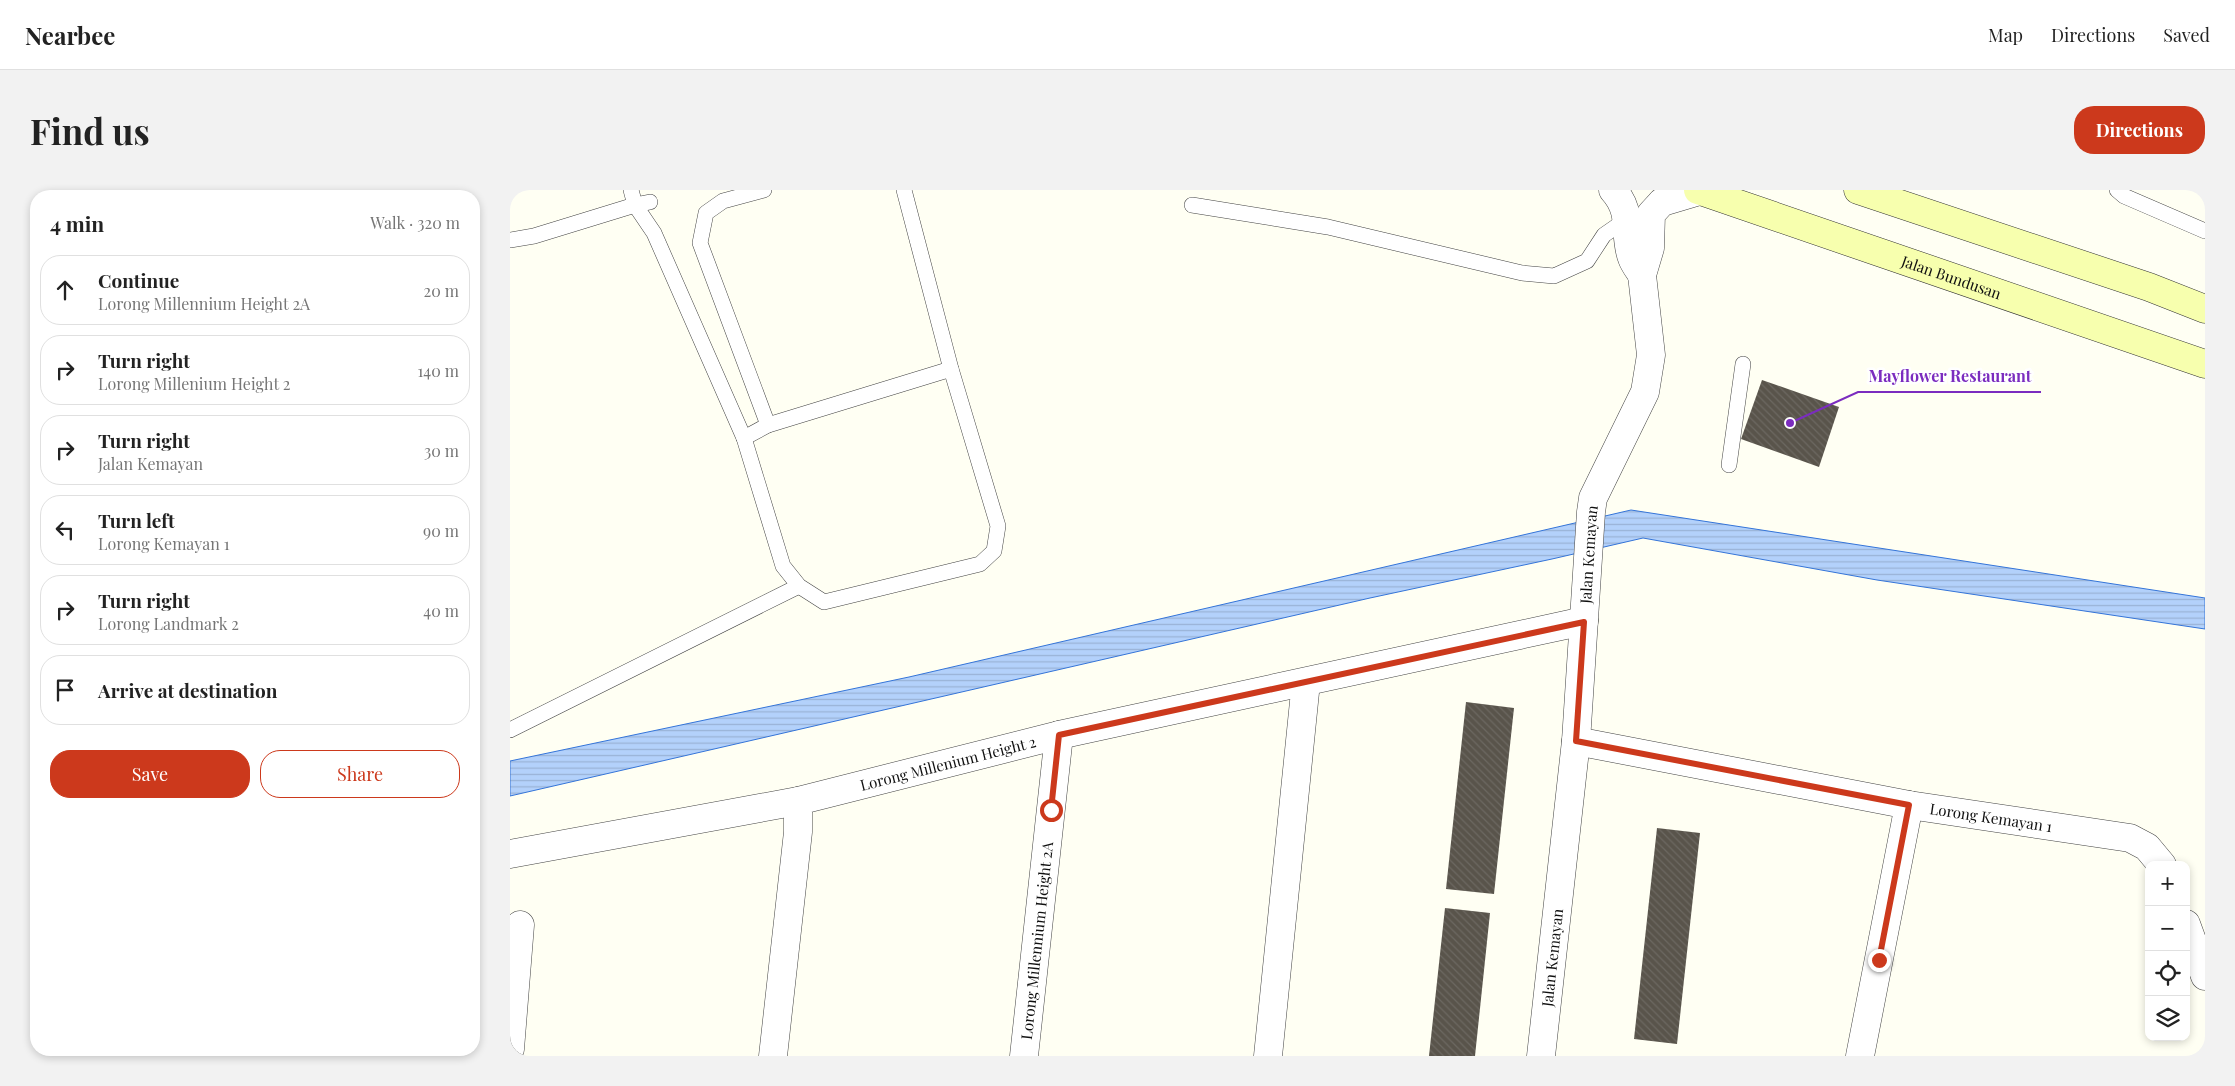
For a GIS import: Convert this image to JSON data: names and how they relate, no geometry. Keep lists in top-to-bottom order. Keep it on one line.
{"streets":{"main road":["Jalan Bundusan"],"street":["Jalan Kemayan","Lorong Millenium Height 2","Lorong Kemayan 1","Lorong Millennium Height 2A"]},"crossings":[["Jalan Kemayan","Lorong Millenium Height 2"],["Jalan Kemayan","Lorong Kemayan 1"],["Lorong Millenium Height 2","Lorong Millennium Height 2A"]],"places":["Mayflower Restaurant"],"page":{"header":"Nearbee","nav":["Map","Directions","Saved"],"buttons":["Directions",["Save","Share"]],"title":"Find us","heading":["4 min","Walk · 320 m"],"list":[["Continue","Lorong Millennium Height 2A","20 m"],["Turn right","Lorong Millenium Height 2","140 m"],["Turn right","Jalan Kemayan","30 m"],["Turn left","Lorong Kemayan 1","90 m"],["Turn right","Lorong Landmark 2","40 m"],"Arrive at destination"],"map_buttons":["+","−"]}}
